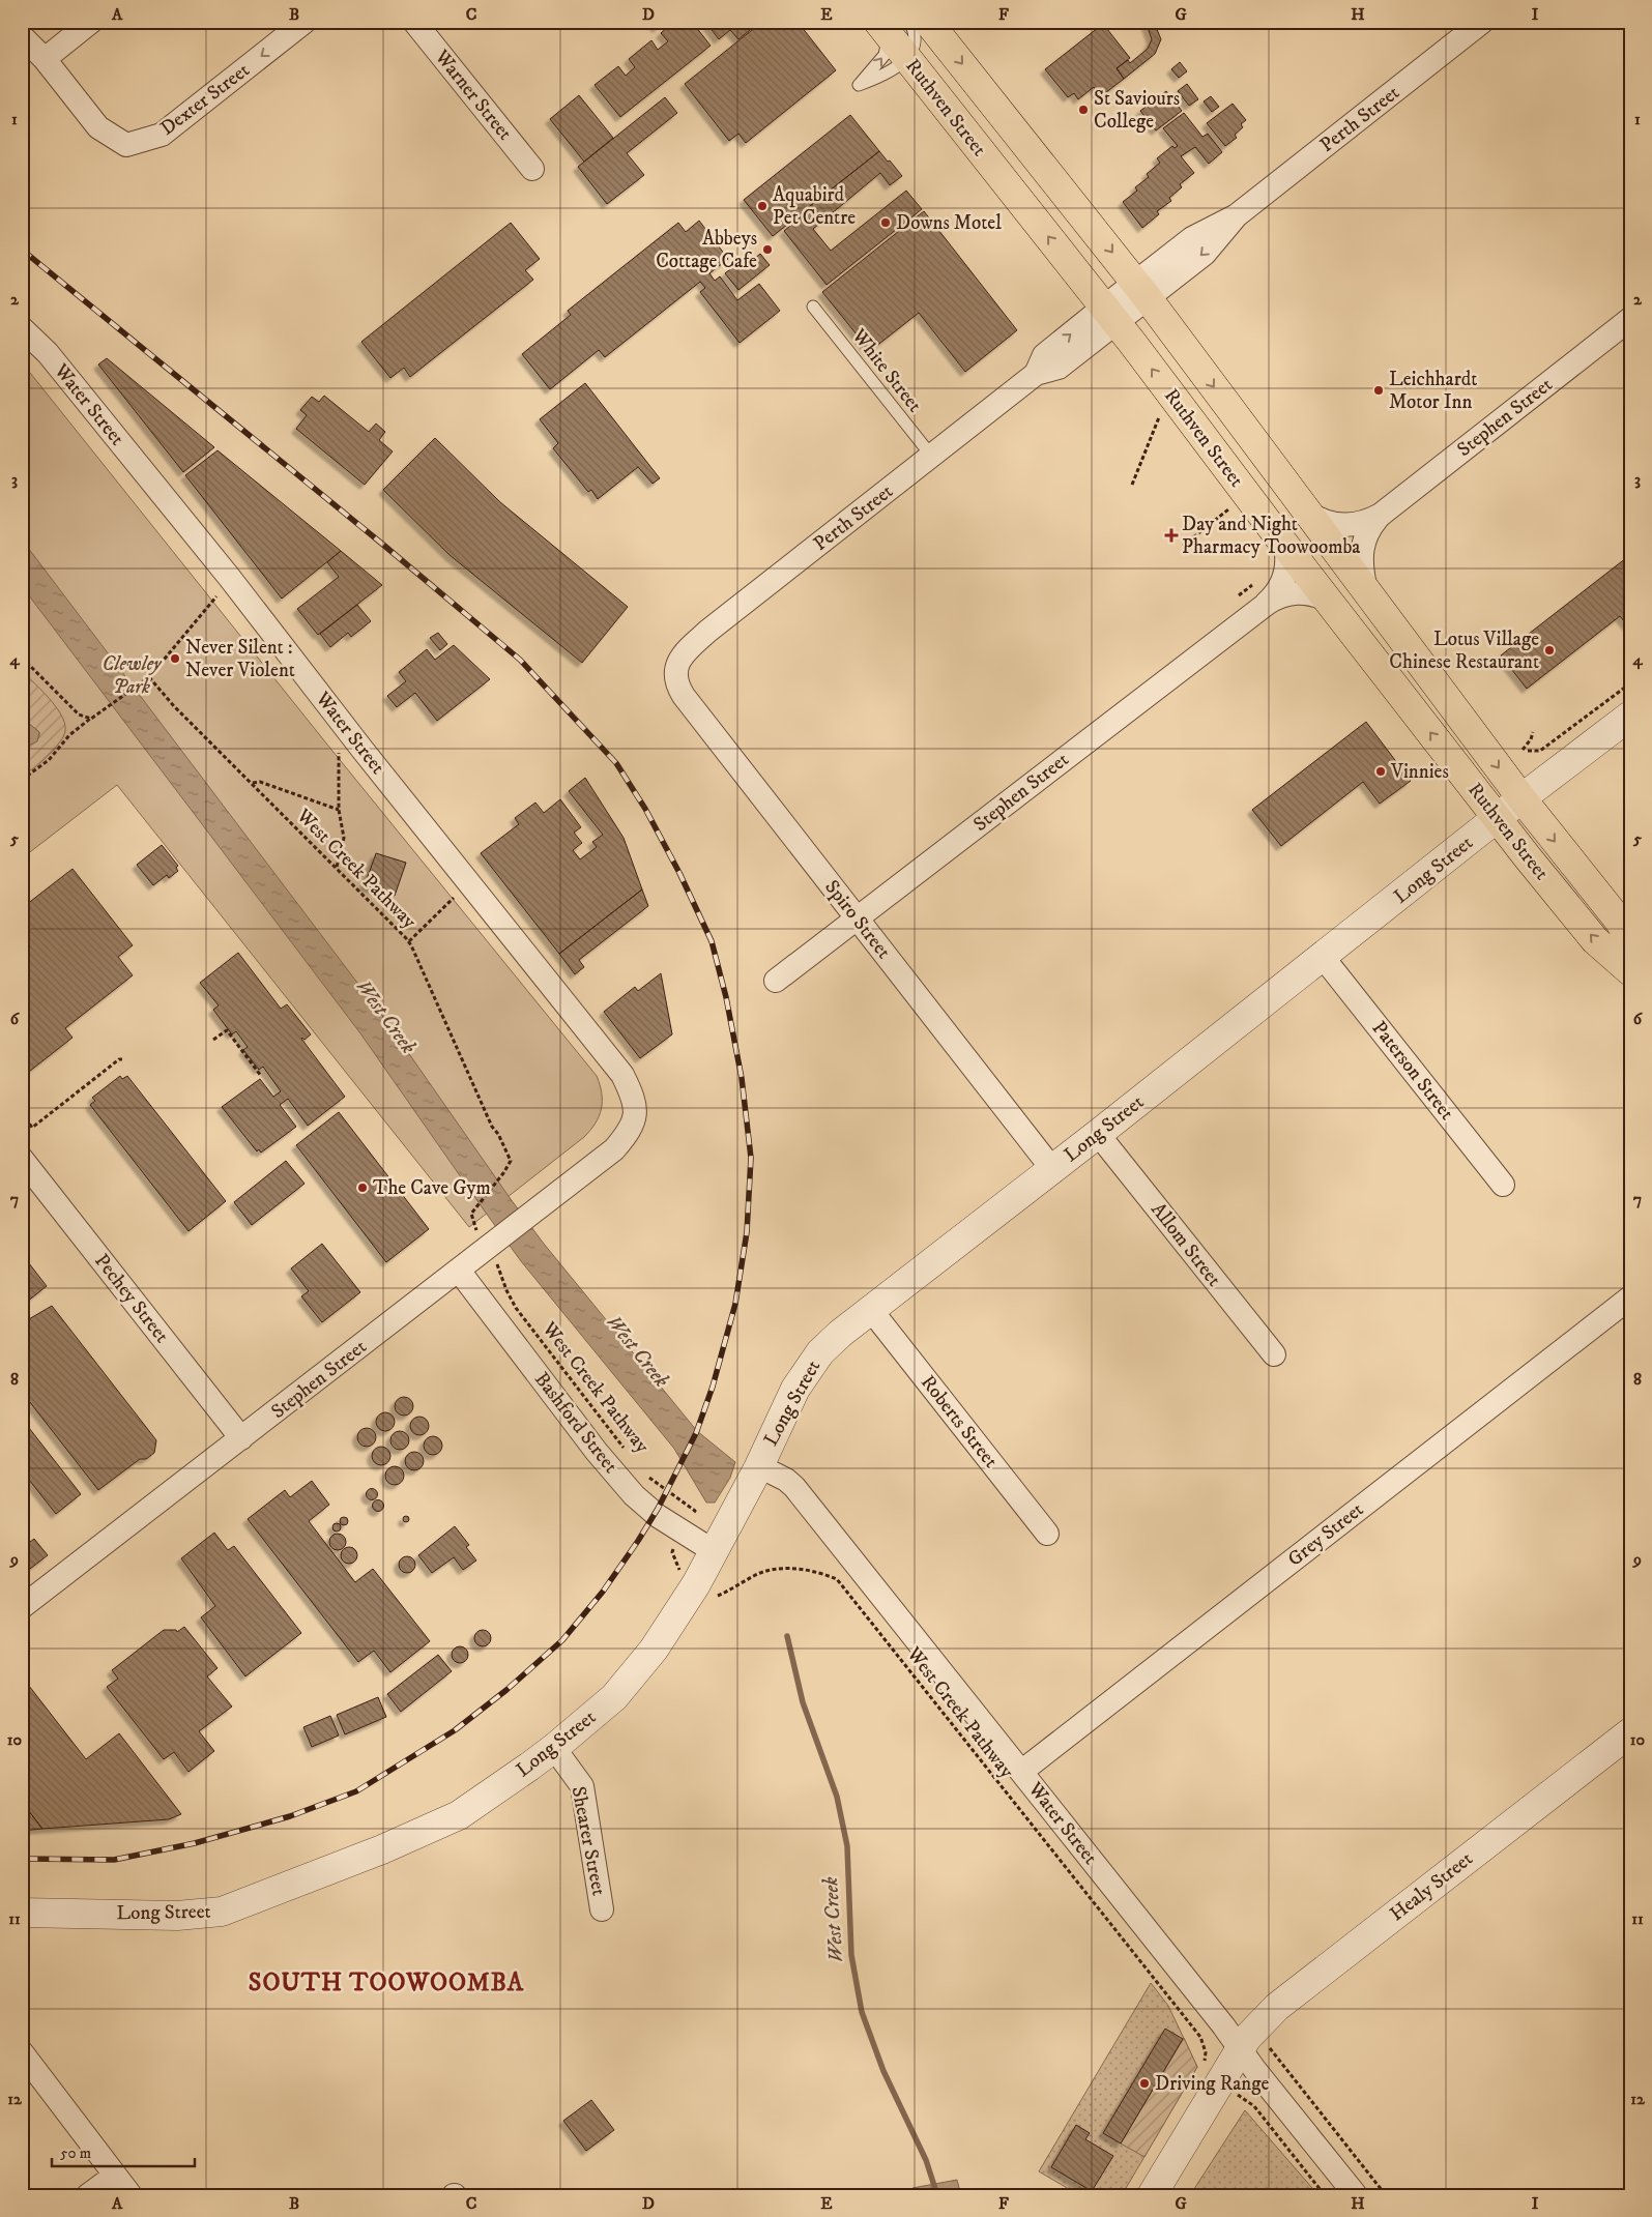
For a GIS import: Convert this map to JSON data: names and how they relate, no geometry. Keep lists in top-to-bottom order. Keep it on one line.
{"streets":{"highway":["Ruthven Street"],"street":["Warner Street","Dexter Street","Perth Street","Water Street","Stephen Street","Long Street","Spiro Street","Paterson Street","Allom Street","Pechey Street","Roberts Street","Bashford Street","Grey Street","Shearer Street","Healy Street"],"lane":["White Street"],"path":["West Creek Pathway"]},"crossings":[["Ruthven Street","Perth Street"],["Ruthven Street","Stephen Street"],["Ruthven Street","Long Street"],["Perth Street","White Street"],["Perth Street","Spiro Street"],["Water Street","Stephen Street"],["Water Street","Long Street"],["Water Street","Grey Street"],["Water Street","Healy Street"],["Stephen Street","Spiro Street"],["Stephen Street","Pechey Street"],["Stephen Street","Bashford Street"],["Long Street","Spiro Street"],["Long Street","Paterson Street"],["Long Street","Allom Street"],["Long Street","Roberts Street"],["Long Street","Bashford Street"],["Long Street","Shearer Street"]],"districts":["SOUTH TOOWOOMBA"],"water":["West Creek"],"parks":["Clewley Park"],"places":{"other":["St Saviours College","Aquabird Pet Centre","Downs Motel","Abbeys Cottage Cafe","Leichhardt Motor Inn","Lotus Village Chinese Restaurant","Never Silent : Never Violent","Vinnies","The Cave Gym","Driving Range"],"health":["Day and Night Pharmacy Toowoomba"]},"scale_bar":"50 m","grid":{"columns":["A","B","C","D","E","F","G","H","I"],"rows":["1","2","3","4","5","6","7","8","9","10","11","12"]}}
